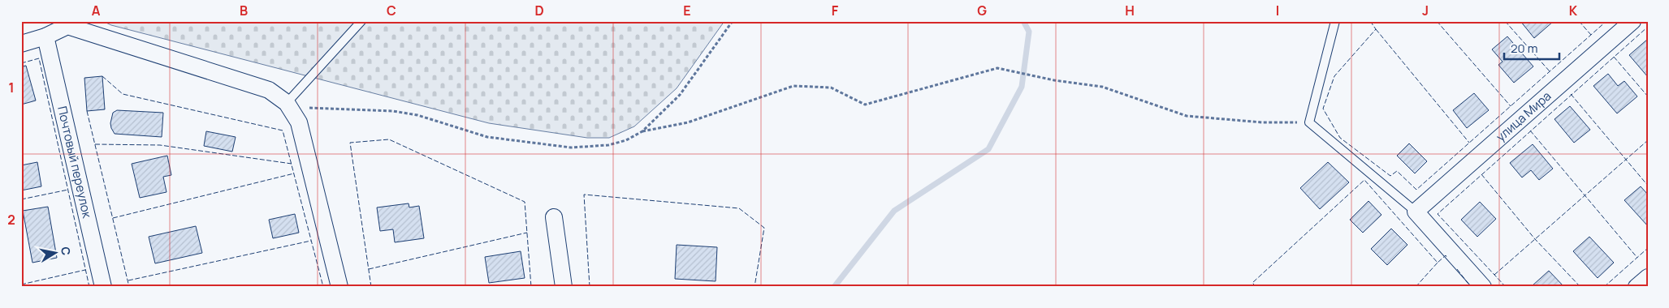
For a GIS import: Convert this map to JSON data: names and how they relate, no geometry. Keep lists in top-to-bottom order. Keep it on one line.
{"streets":{"street":["улица Мира","Почтовый переулок"]},"scale_bar":"20 m","north":"right","grid":{"columns":["A","B","C","D","E","F","G","H","I","J","K"],"rows":["1","2"]}}
